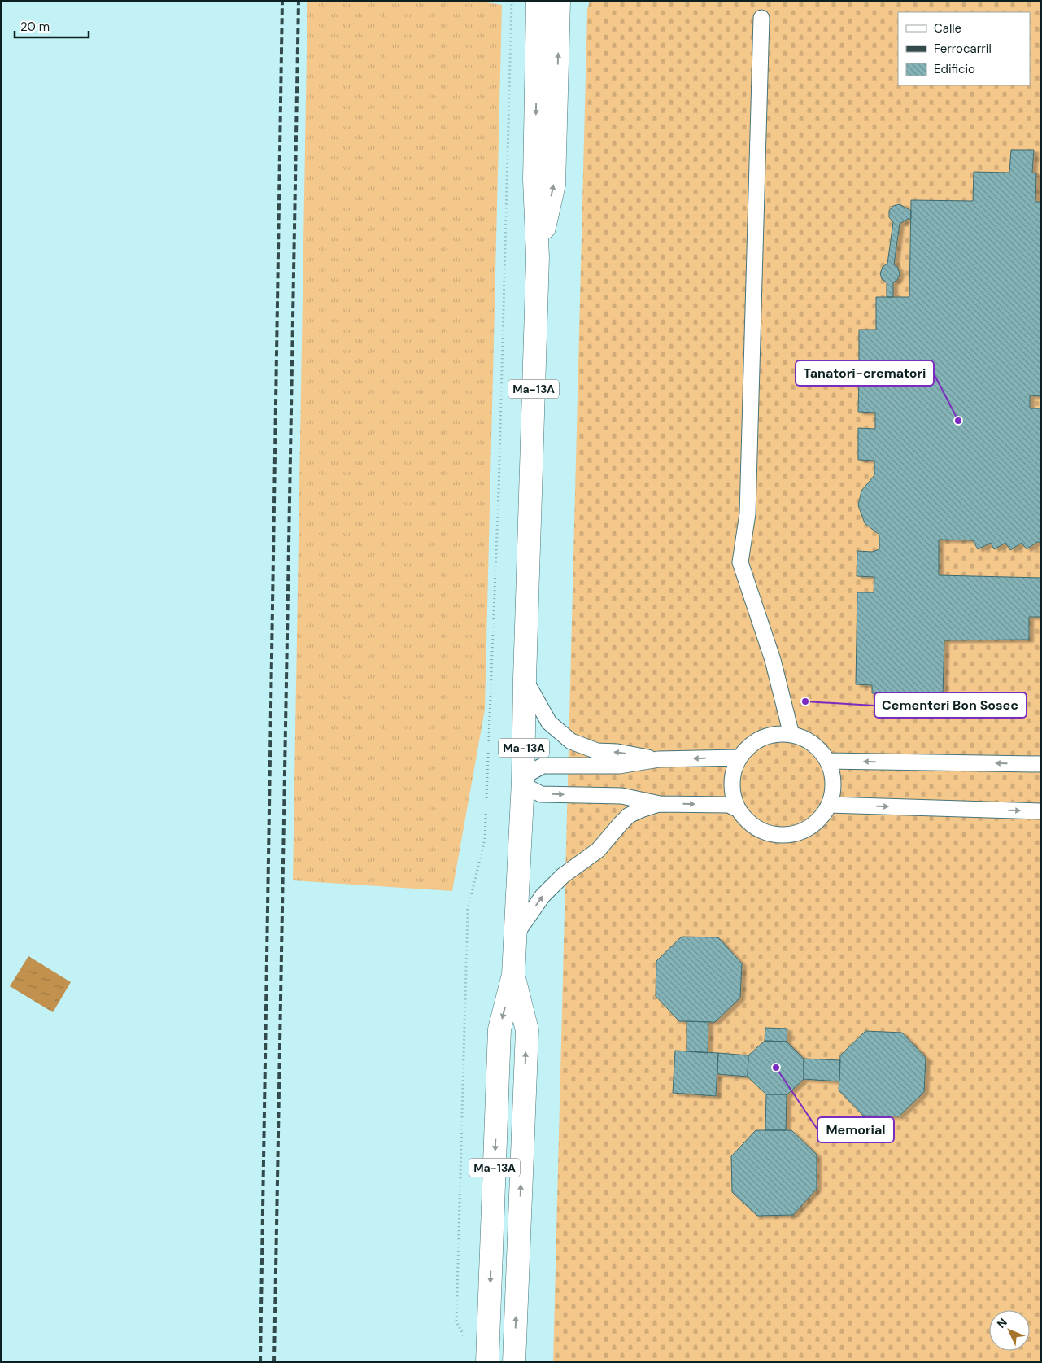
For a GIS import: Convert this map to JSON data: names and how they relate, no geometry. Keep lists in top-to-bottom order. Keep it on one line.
{"streets":{"main road":["Ma-13A"]},"places":["Tanatori-crematori","Cementeri Bon Sosec","Memorial"],"legend":["Calle","Ferrocarril","Edificio"],"scale_bar":"20 m","north":"top left"}
